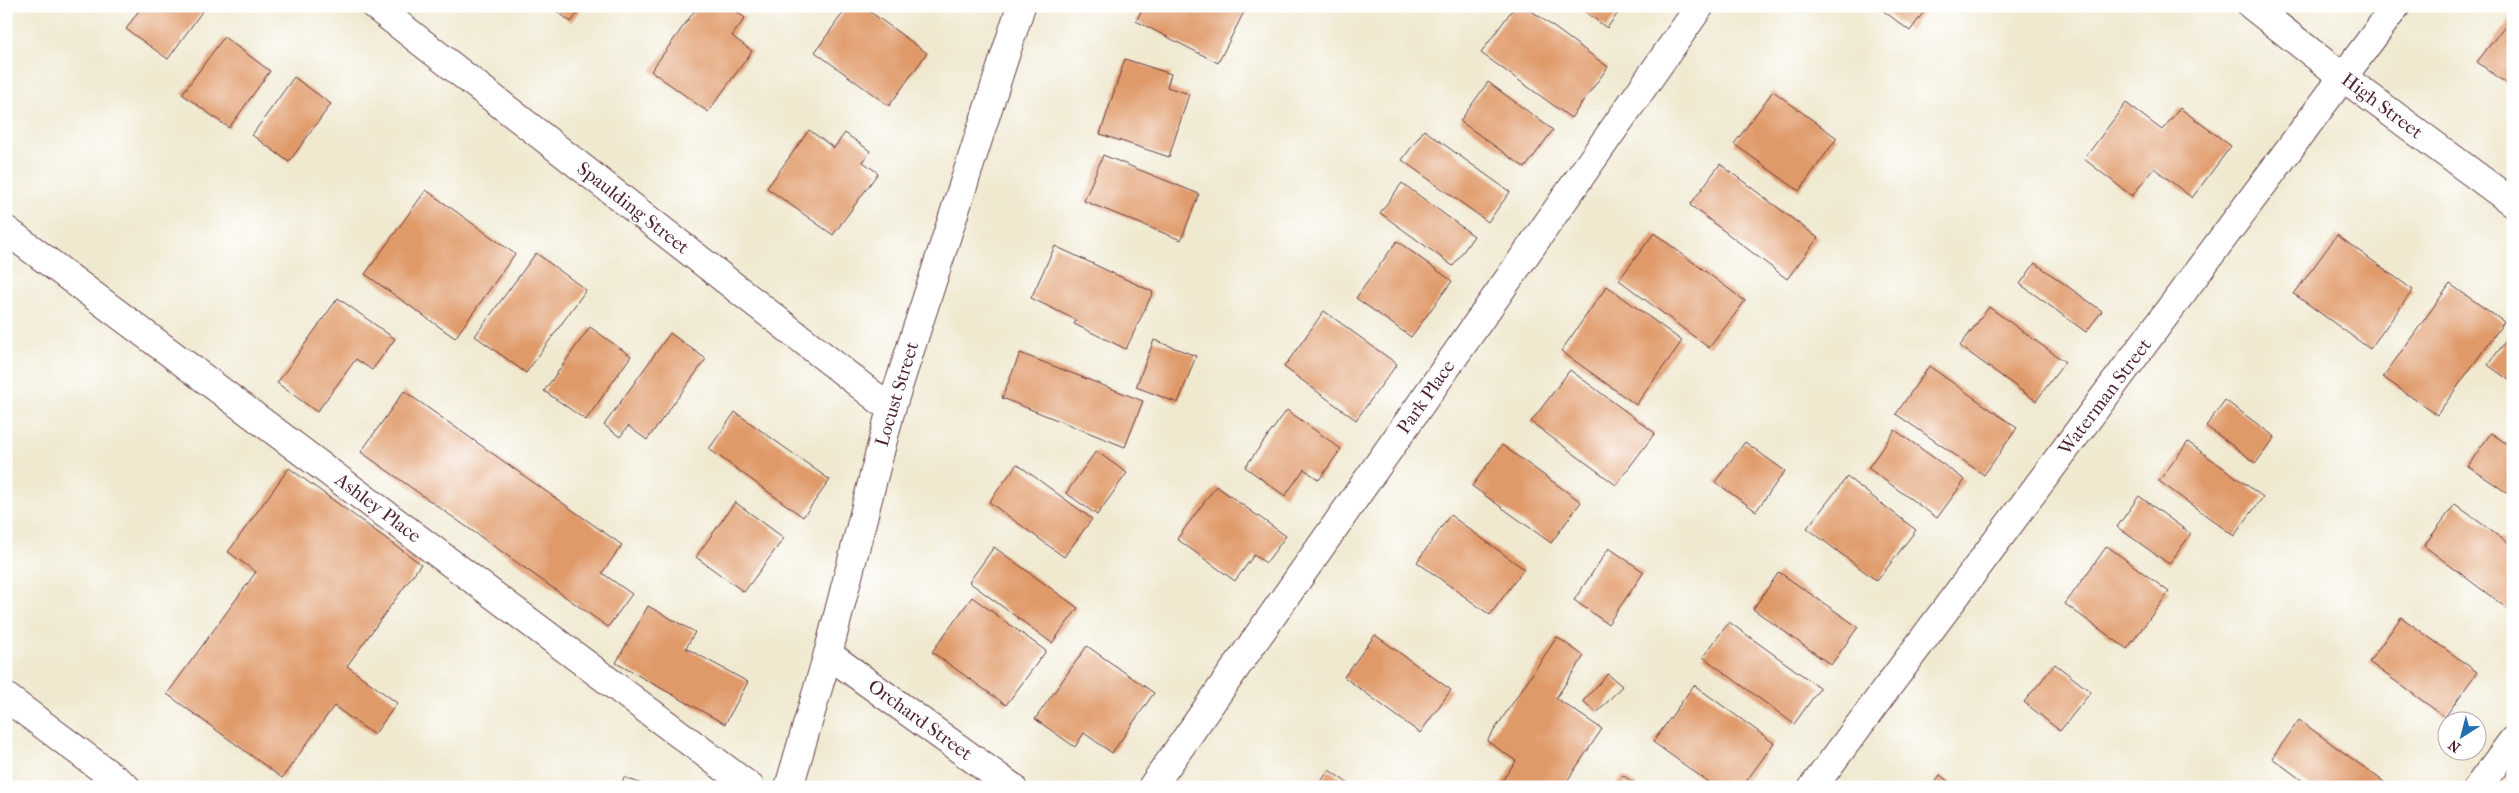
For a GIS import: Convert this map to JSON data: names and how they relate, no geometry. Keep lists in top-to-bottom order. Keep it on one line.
{"streets":{"street":["High Street","Spaulding Street","Locust Street","Park Place","Waterman Street","Ashley Place","Orchard Street"]},"crossings":[["High Street","Waterman Street"],["Spaulding Street","Locust Street"],["Locust Street","Orchard Street"]],"north":"bottom left"}
